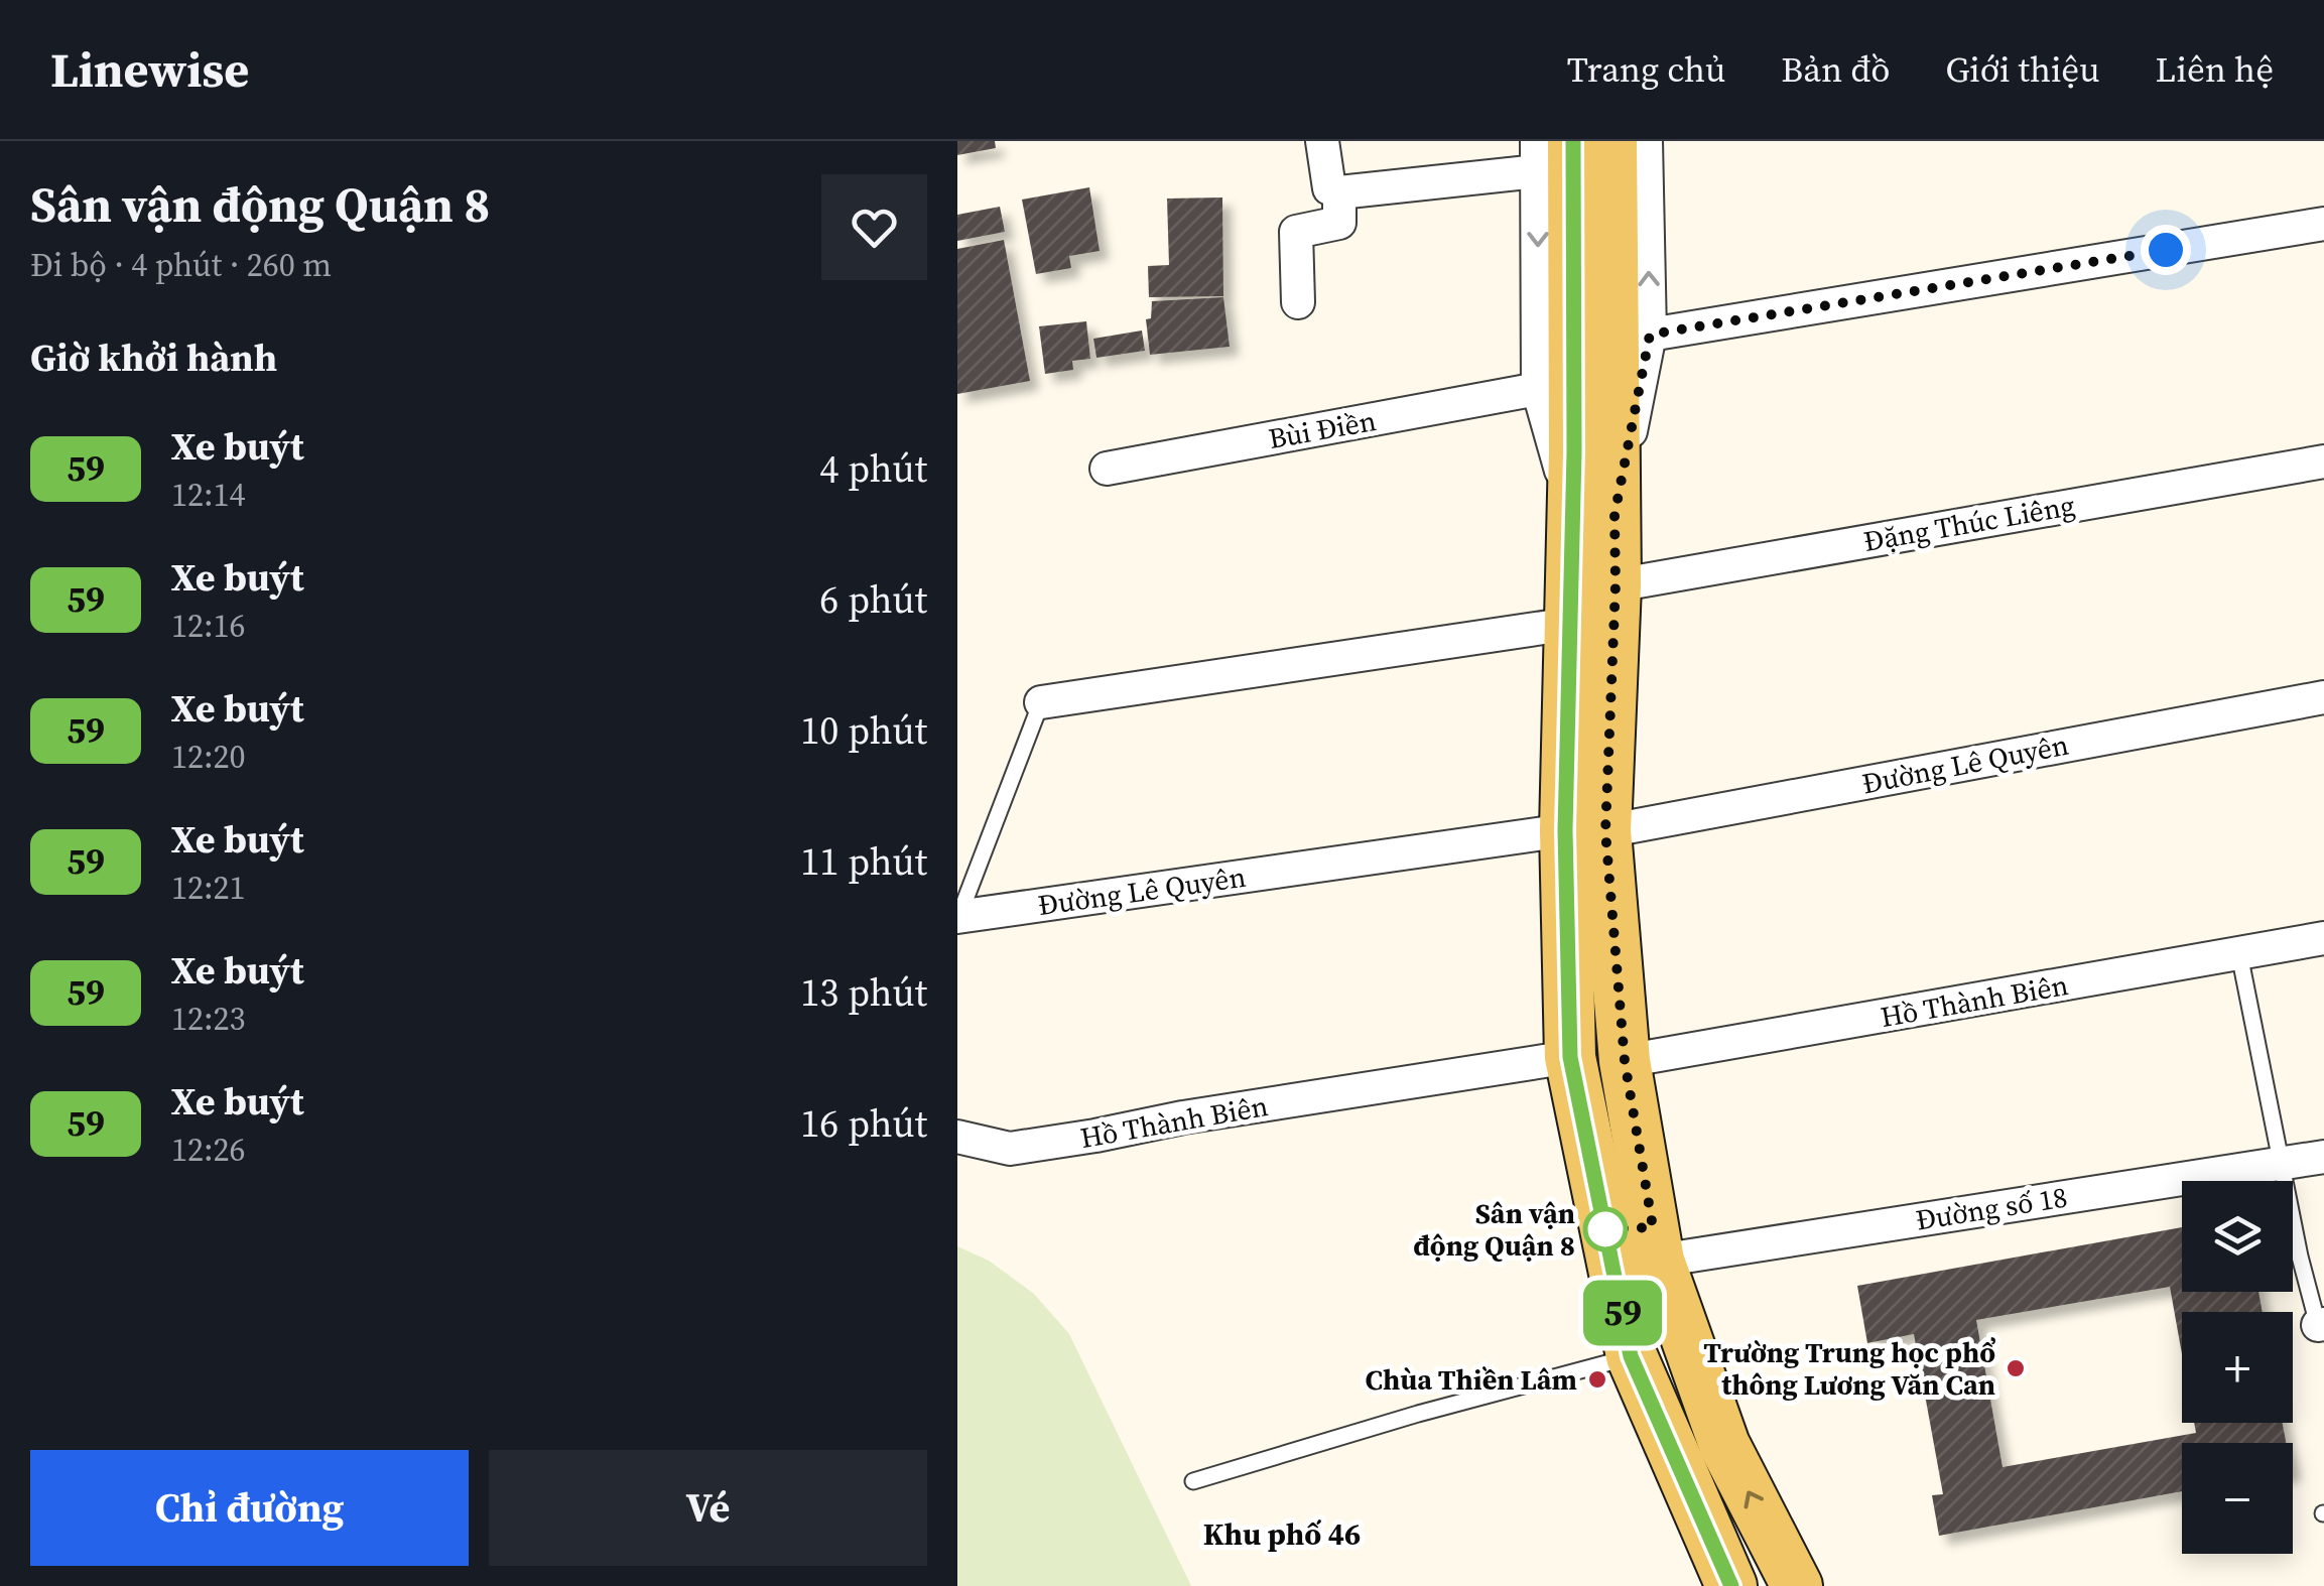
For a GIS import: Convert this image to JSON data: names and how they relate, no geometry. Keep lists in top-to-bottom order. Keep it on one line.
{"streets":{"street":["Bùi Điền","Đặng Thúc Liêng","Đường Lê Quyên","Hồ Thành Biên","Đường số 18"]},"districts":["Khu phố 46"],"places":["Sân vận động Quận 8","Trường Trung học phổ thông Lương Văn Can","Chùa Thiền Lâm"],"lines":["bus line 59"],"page":{"header":"Linewise","nav":["Trang chủ","Bản đồ","Giới thiệu","Liên hệ"],"heading":[["Sân vận động Quận 8","Đi bộ · 4 phút · 260 m"],"Giờ khởi hành"],"on_map":"59","list":[{"mark":"59","name":"Xe buýt","note":"12:14","value":"4 phút"},{"mark":"59","name":"Xe buýt","note":"12:16","value":"6 phút"},{"mark":"59","name":"Xe buýt","note":"12:20","value":"10 phút"},{"mark":"59","name":"Xe buýt","note":"12:21","value":"11 phút"},{"mark":"59","name":"Xe buýt","note":"12:23","value":"13 phút"},{"mark":"59","name":"Xe buýt","note":"12:26","value":"16 phút"}],"map_buttons":["+","−"],"buttons":["Chỉ đường","Vé"]}}
